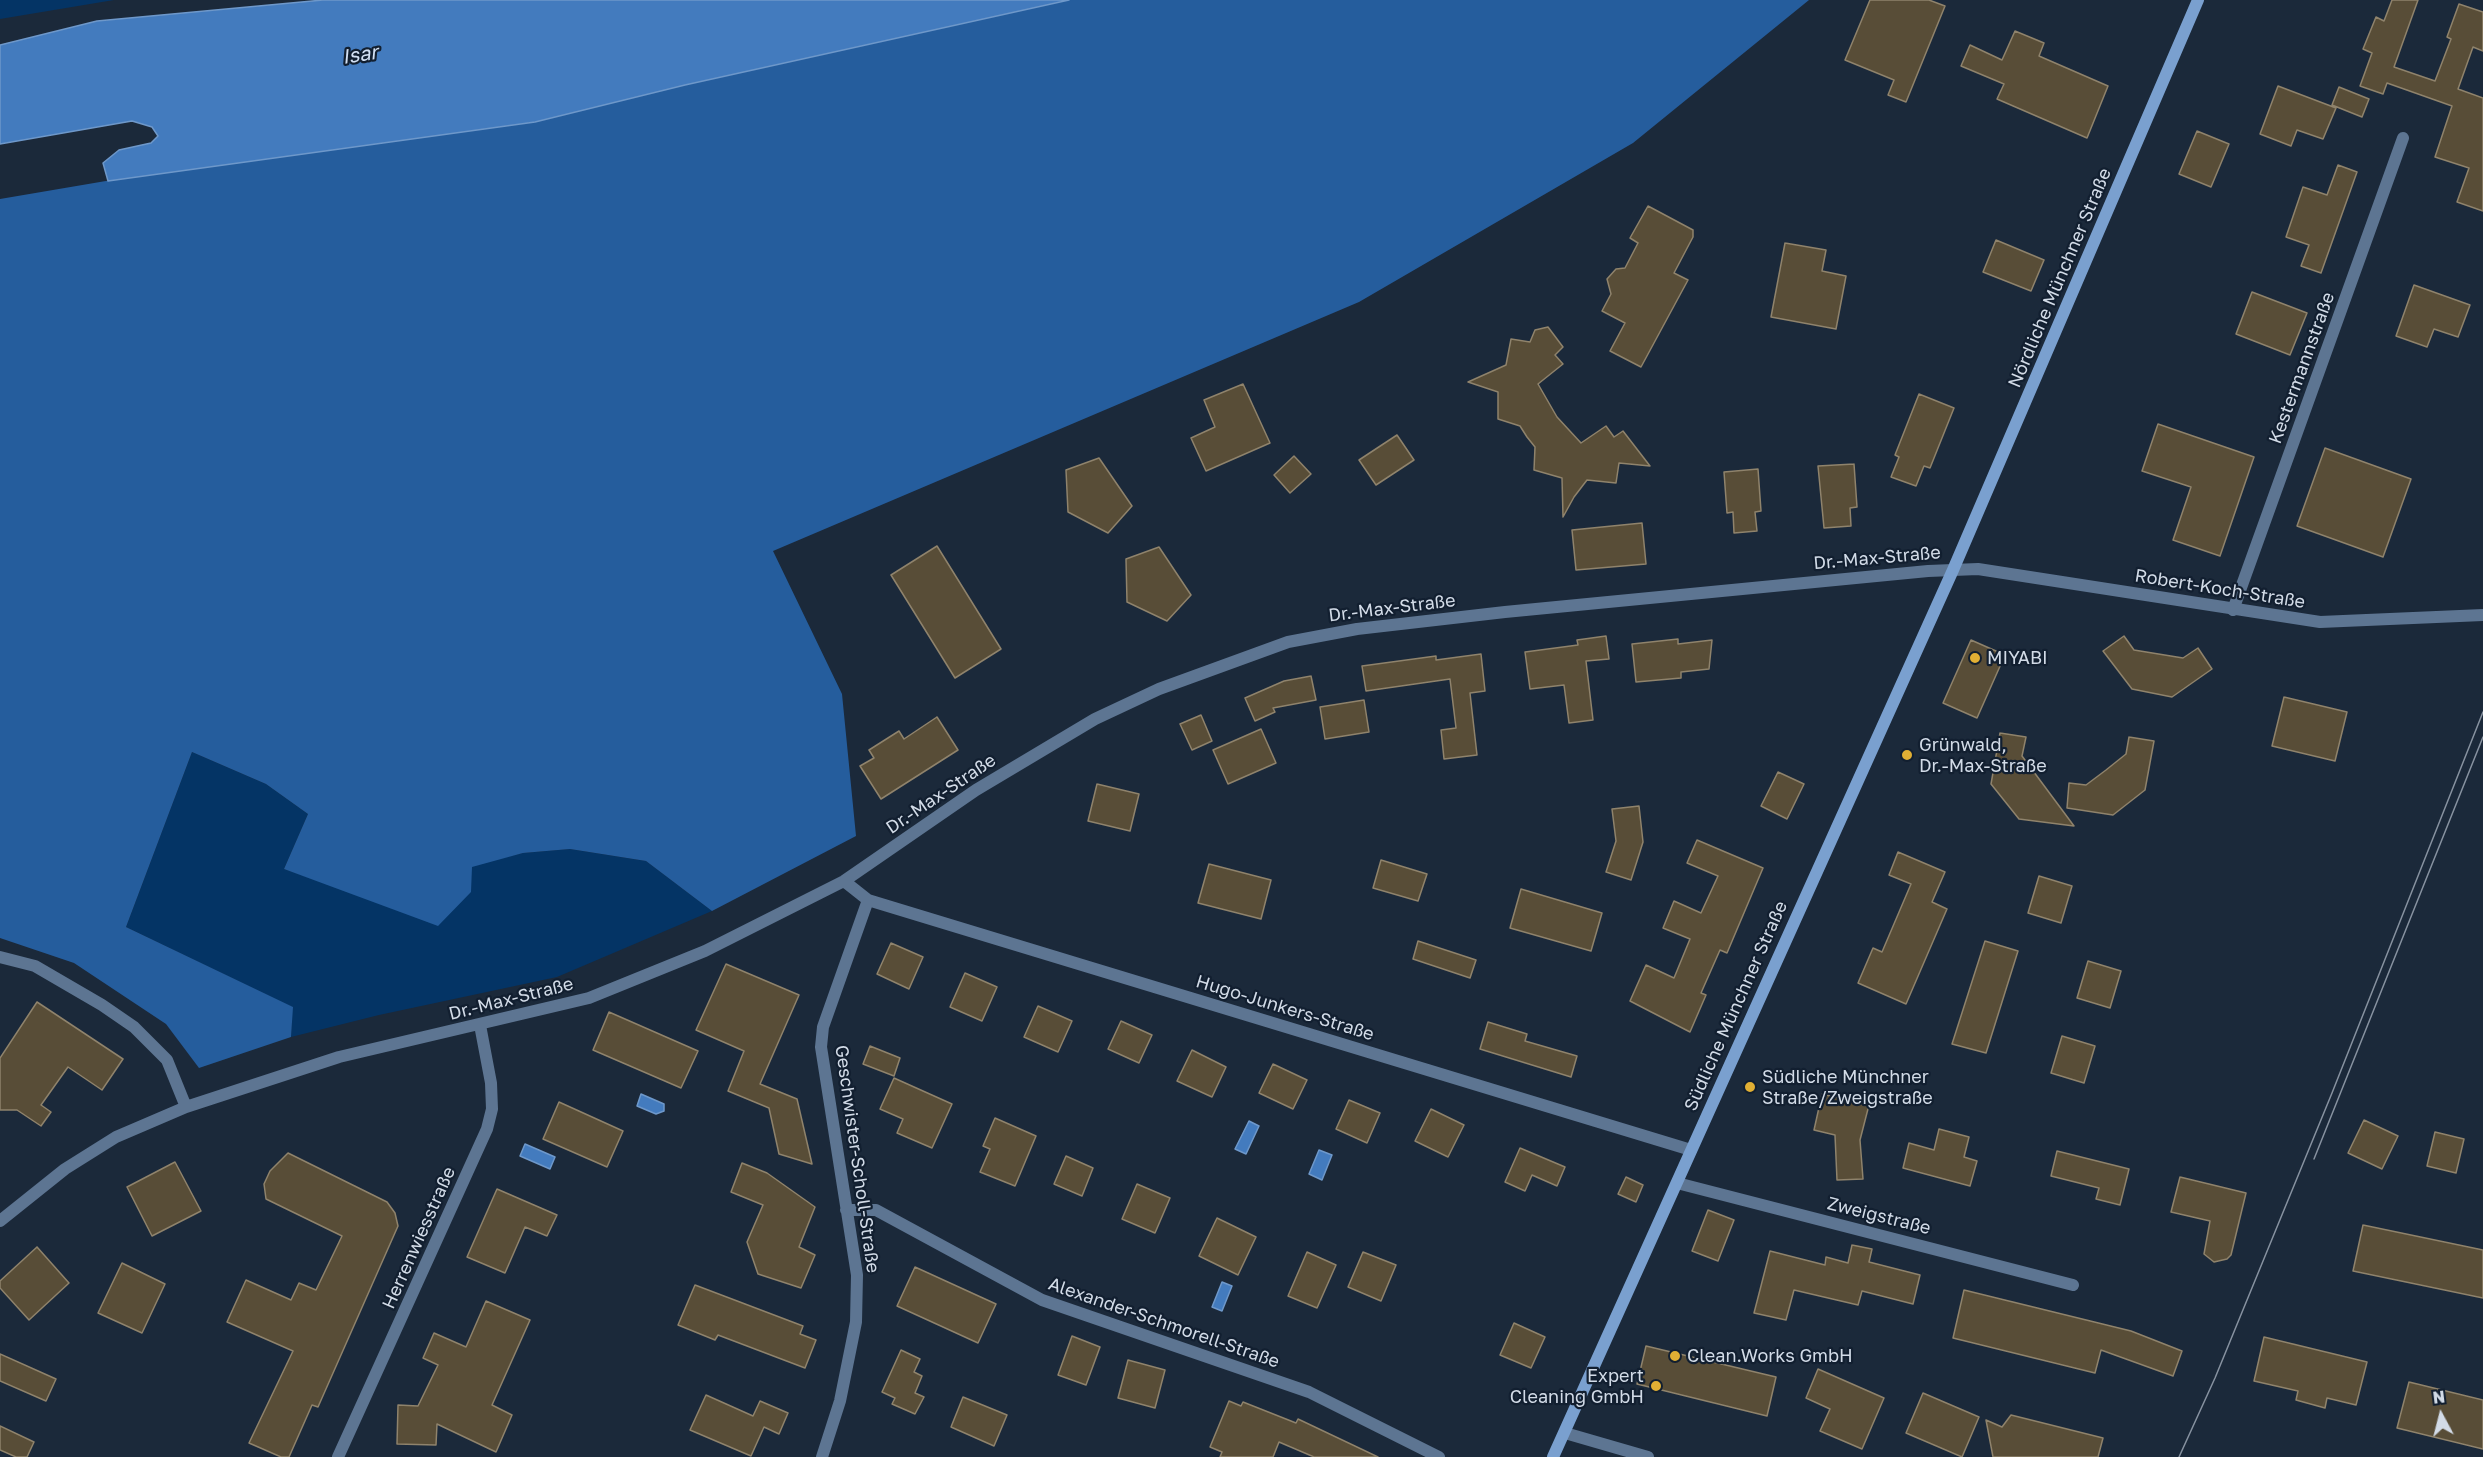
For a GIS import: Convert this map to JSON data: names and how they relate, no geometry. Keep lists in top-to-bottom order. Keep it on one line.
{"streets":{"main road":["Nördliche Münchner Straße","Südliche Münchner Straße"],"street":["Kestermannstraße","Dr.-Max-Straße","Robert-Koch-Straße","Hugo-Junkers-Straße","Geschwister-Scholl-Straße","Zweigstraße","Herrenwiesstraße","Alexander-Schmorell-Straße"]},"crossings":[["Nördliche Münchner Straße","Dr.-Max-Straße"],["Nördliche Münchner Straße","Robert-Koch-Straße"],["Nördliche Münchner Straße","Südliche Münchner Straße"],["Kestermannstraße","Robert-Koch-Straße"],["Dr.-Max-Straße","Robert-Koch-Straße"],["Dr.-Max-Straße","Südliche Münchner Straße"],["Dr.-Max-Straße","Herrenwiesstraße"],["Robert-Koch-Straße","Südliche Münchner Straße"],["Südliche Münchner Straße","Hugo-Junkers-Straße"],["Südliche Münchner Straße","Zweigstraße"],["Hugo-Junkers-Straße","Geschwister-Scholl-Straße"],["Geschwister-Scholl-Straße","Alexander-Schmorell-Straße"]],"water":["Isar"],"places":["MIYABI","Grünwald, Dr.-Max-Straße","Südliche Münchner Straße/Zweigstraße","Clean.Works GmbH","Expert Cleaning GmbH"],"north":"top"}
